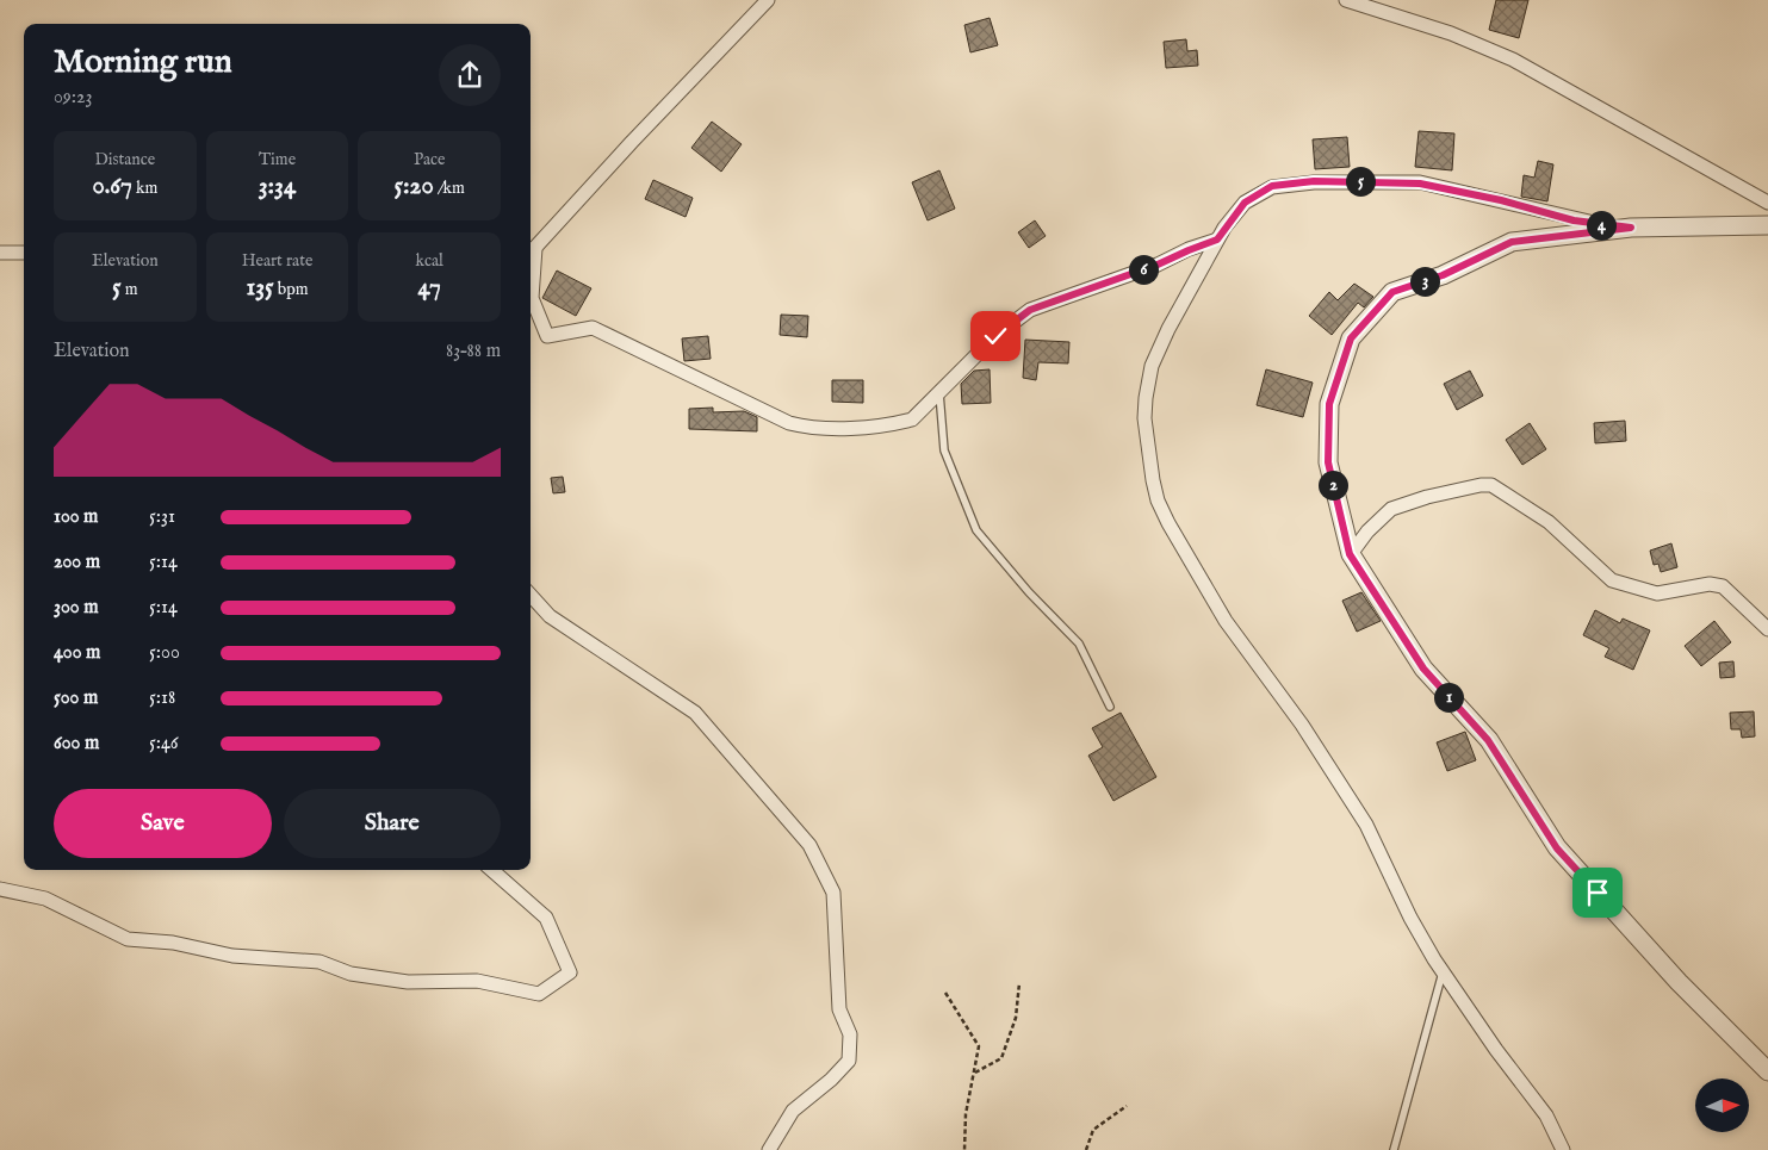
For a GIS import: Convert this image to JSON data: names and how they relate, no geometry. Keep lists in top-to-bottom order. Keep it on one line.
{"north":"right","page":{"heading":["Morning run","09:23"],"stats":[["Distance","0.67 km"],["Time","3:34"],["Pace","5:20 /km"],["Elevation","5 m"],["Heart rate","135 bpm"],["kcal","47"]],"pins":["5","4","6","3","2","1"],"chart":["Elevation","83–88 m"],"list":[{"name":"100 m","note":"5:31"},{"name":"200 m","note":"5:14"},{"name":"300 m","note":"5:14"},{"name":"400 m","note":"5:00"},{"name":"500 m","note":"5:18"},{"name":"600 m","note":"5:46"}],"buttons":["Save","Share"]}}
